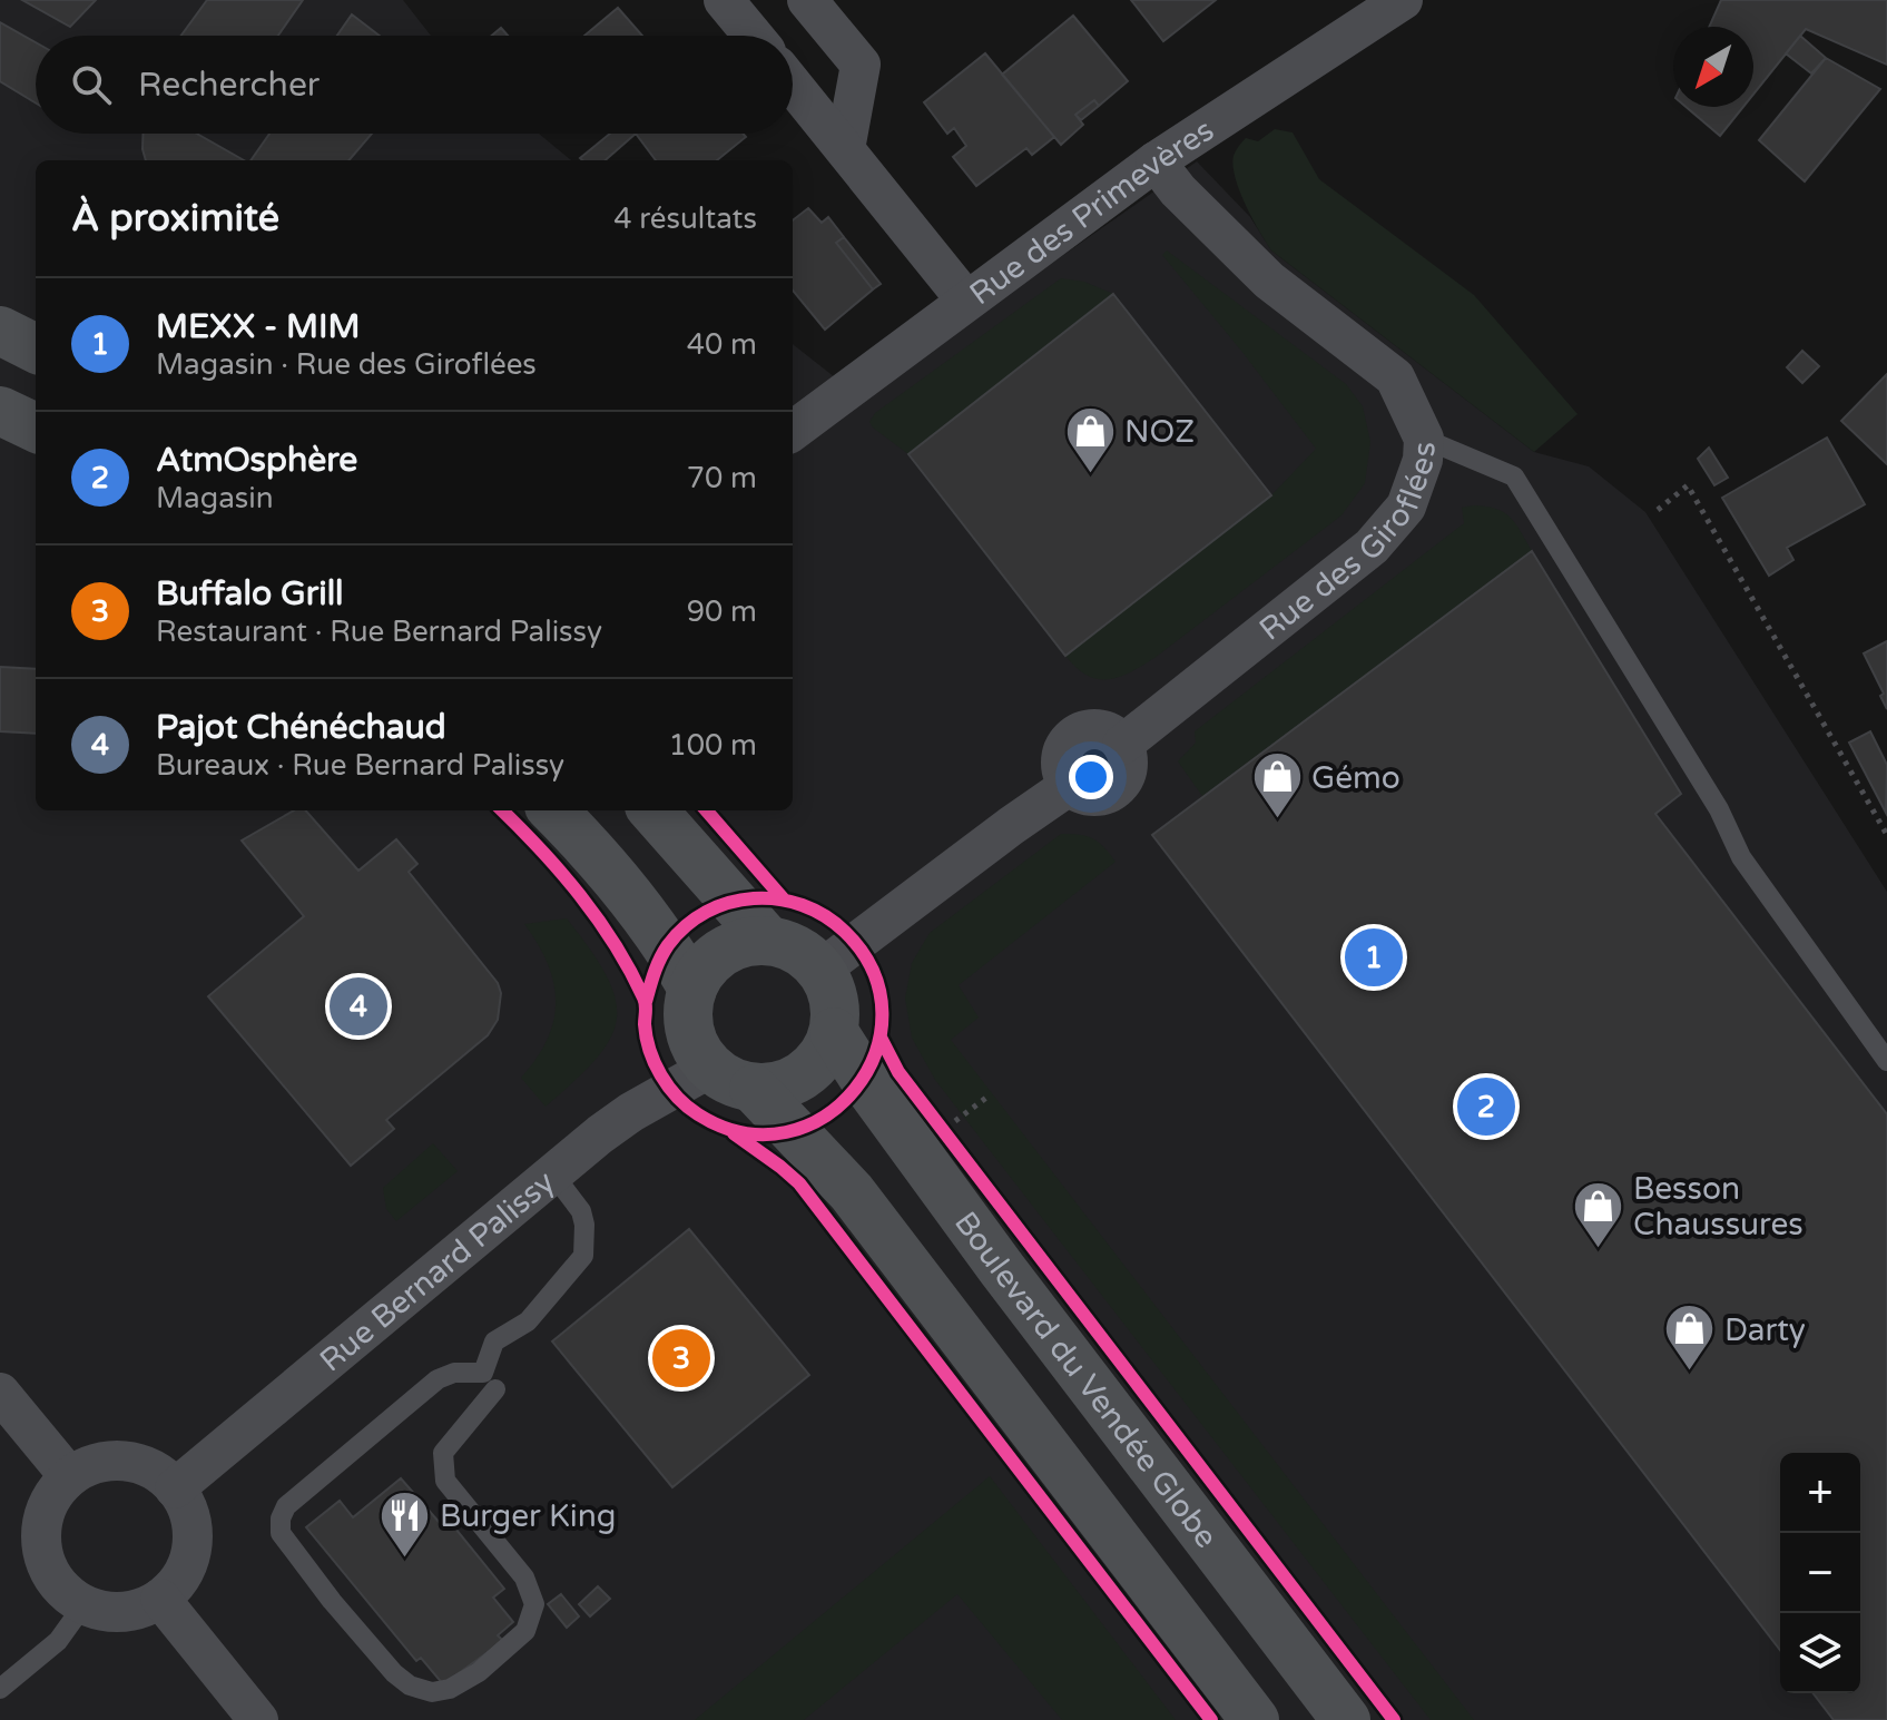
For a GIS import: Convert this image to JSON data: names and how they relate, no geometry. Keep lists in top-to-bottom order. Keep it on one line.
{"streets":{"main road":["Boulevard du Vendée Globe"],"street":["Rue des Primevères","Rue des Giroflées","Rue Bernard Palissy"]},"crossings":[["Rue des Primevères","Rue des Giroflées"],["Rue des Giroflées","Rue Bernard Palissy"],["Rue des Giroflées","Boulevard du Vendée Globe"],["Rue Bernard Palissy","Boulevard du Vendée Globe"]],"places":{"shop":["NOZ","Gémo","Besson Chaussures","Darty"],"restaurant":["Burger King"]},"north":"bottom left","page":{"search":"Rechercher","heading":["À proximité","4 résultats"],"list":[{"mark":"1","name":"MEXX - MIM","note":"Magasin · Rue des Giroflées","value":"40 m"},{"mark":"2","name":"AtmOsphère","note":"Magasin","value":"70 m"},{"mark":"3","name":"Buffalo Grill","note":"Restaurant · Rue Bernard Palissy","value":"90 m"},{"mark":"4","name":"Pajot Chénéchaud","note":"Bureaux · Rue Bernard Palissy","value":"100 m"}],"pins":["1","4","2","3"],"map_buttons":["+","−"]}}
